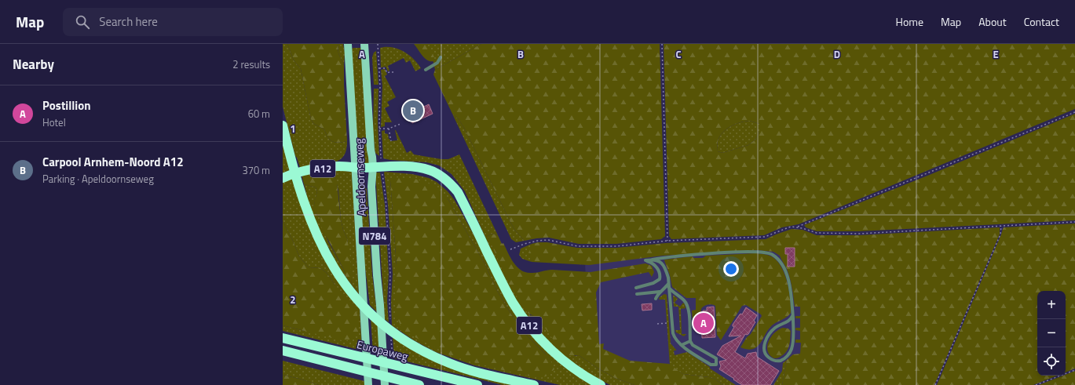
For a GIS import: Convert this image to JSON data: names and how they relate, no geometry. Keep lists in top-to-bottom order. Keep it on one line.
{"streets":{"highway":["A12","Europaweg"],"main road":["Apeldoornseweg","N784"]},"crossings":[["A12","Apeldoornseweg"]],"page":{"header":"Map","search":"Search here","nav":["Home","Map","About","Contact"],"heading":["Nearby","2 results"],"list":[{"mark":"A","name":"Postillion","note":"Hotel","value":"60 m"},{"mark":"B","name":"Carpool Arnhem-Noord A12","note":"Parking · Apeldoornseweg","value":"370 m"}],"pins":["B","A"],"map_buttons":["+","−"]},"grid":{"columns":["A","B","C","D","E"],"rows":["1","2"]}}
